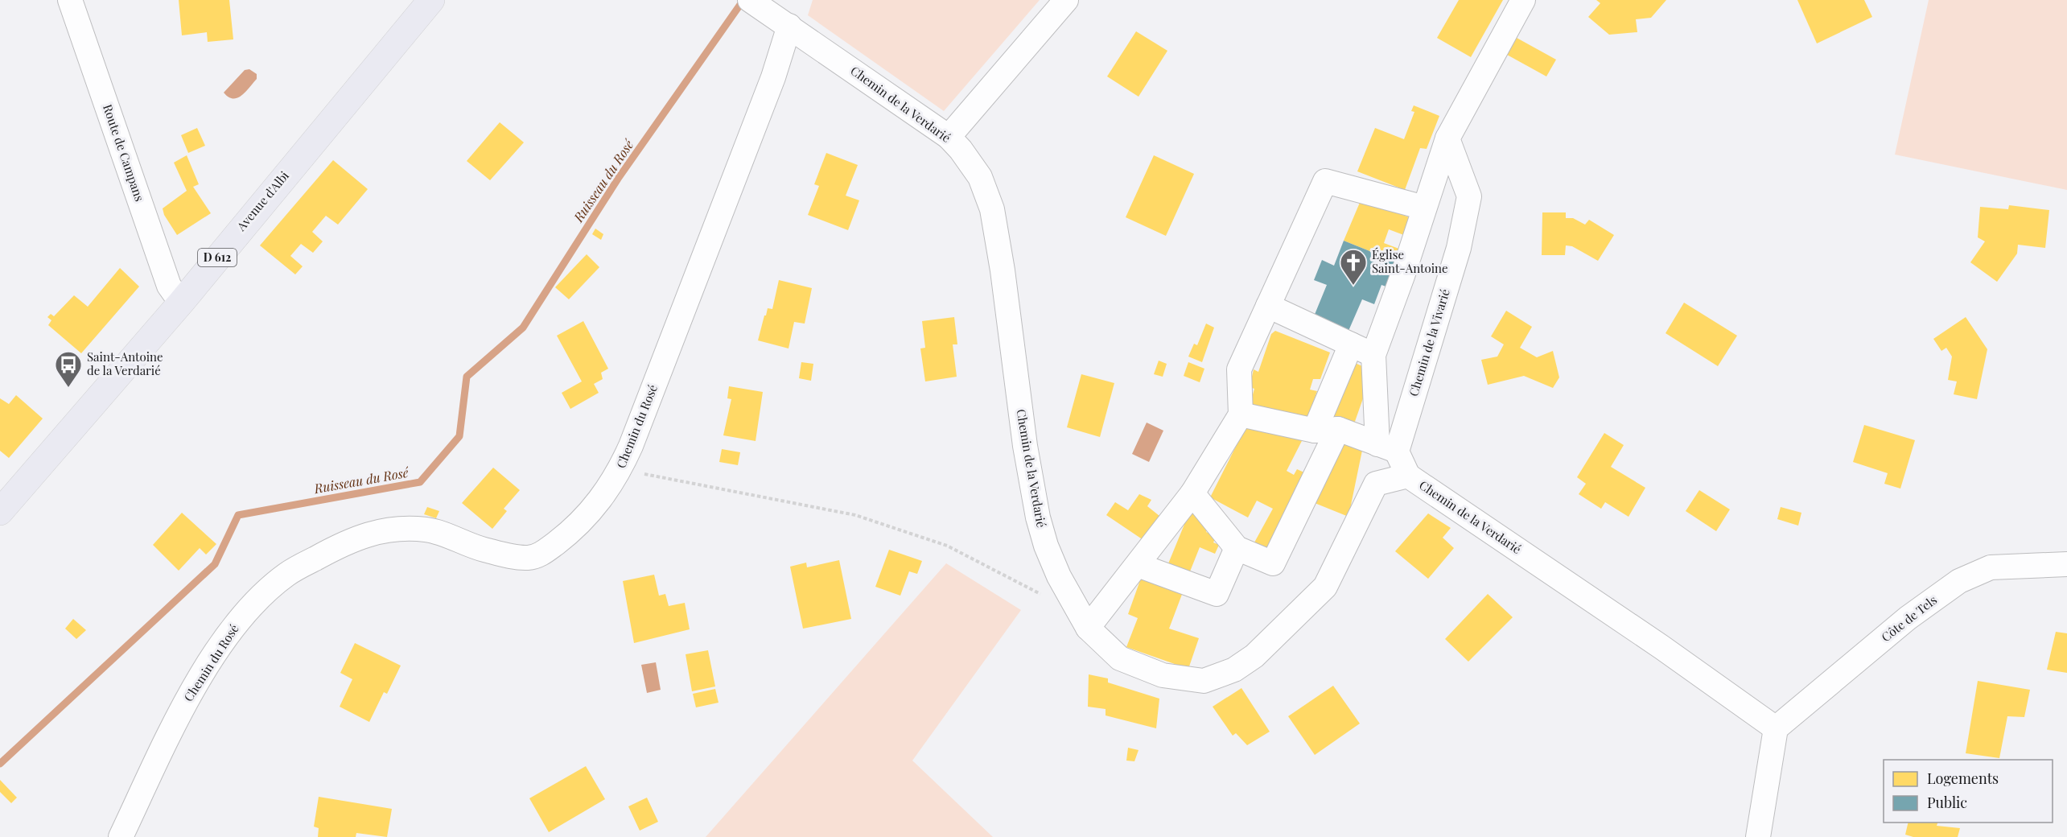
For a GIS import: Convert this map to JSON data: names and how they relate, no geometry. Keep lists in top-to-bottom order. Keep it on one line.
{"streets":{"main road":["Avenue d'Albi","D 612"],"street":["Chemin de la Verdarié","Route de Campans","Chemin de la Vivarié","Chemin du Rosé","Côte de Tels"]},"crossings":[["Chemin de la Verdarié","Chemin du Rosé"],["Chemin de la Verdarié","Côte de Tels"],["Route de Campans","Avenue d'Albi"]],"water":["Ruisseau du Rosé"],"places":{"church":["Église Saint-Antoine"],"bus stop":["Saint-Antoine de la Verdarié"]},"legend":["Logements","Public"]}
